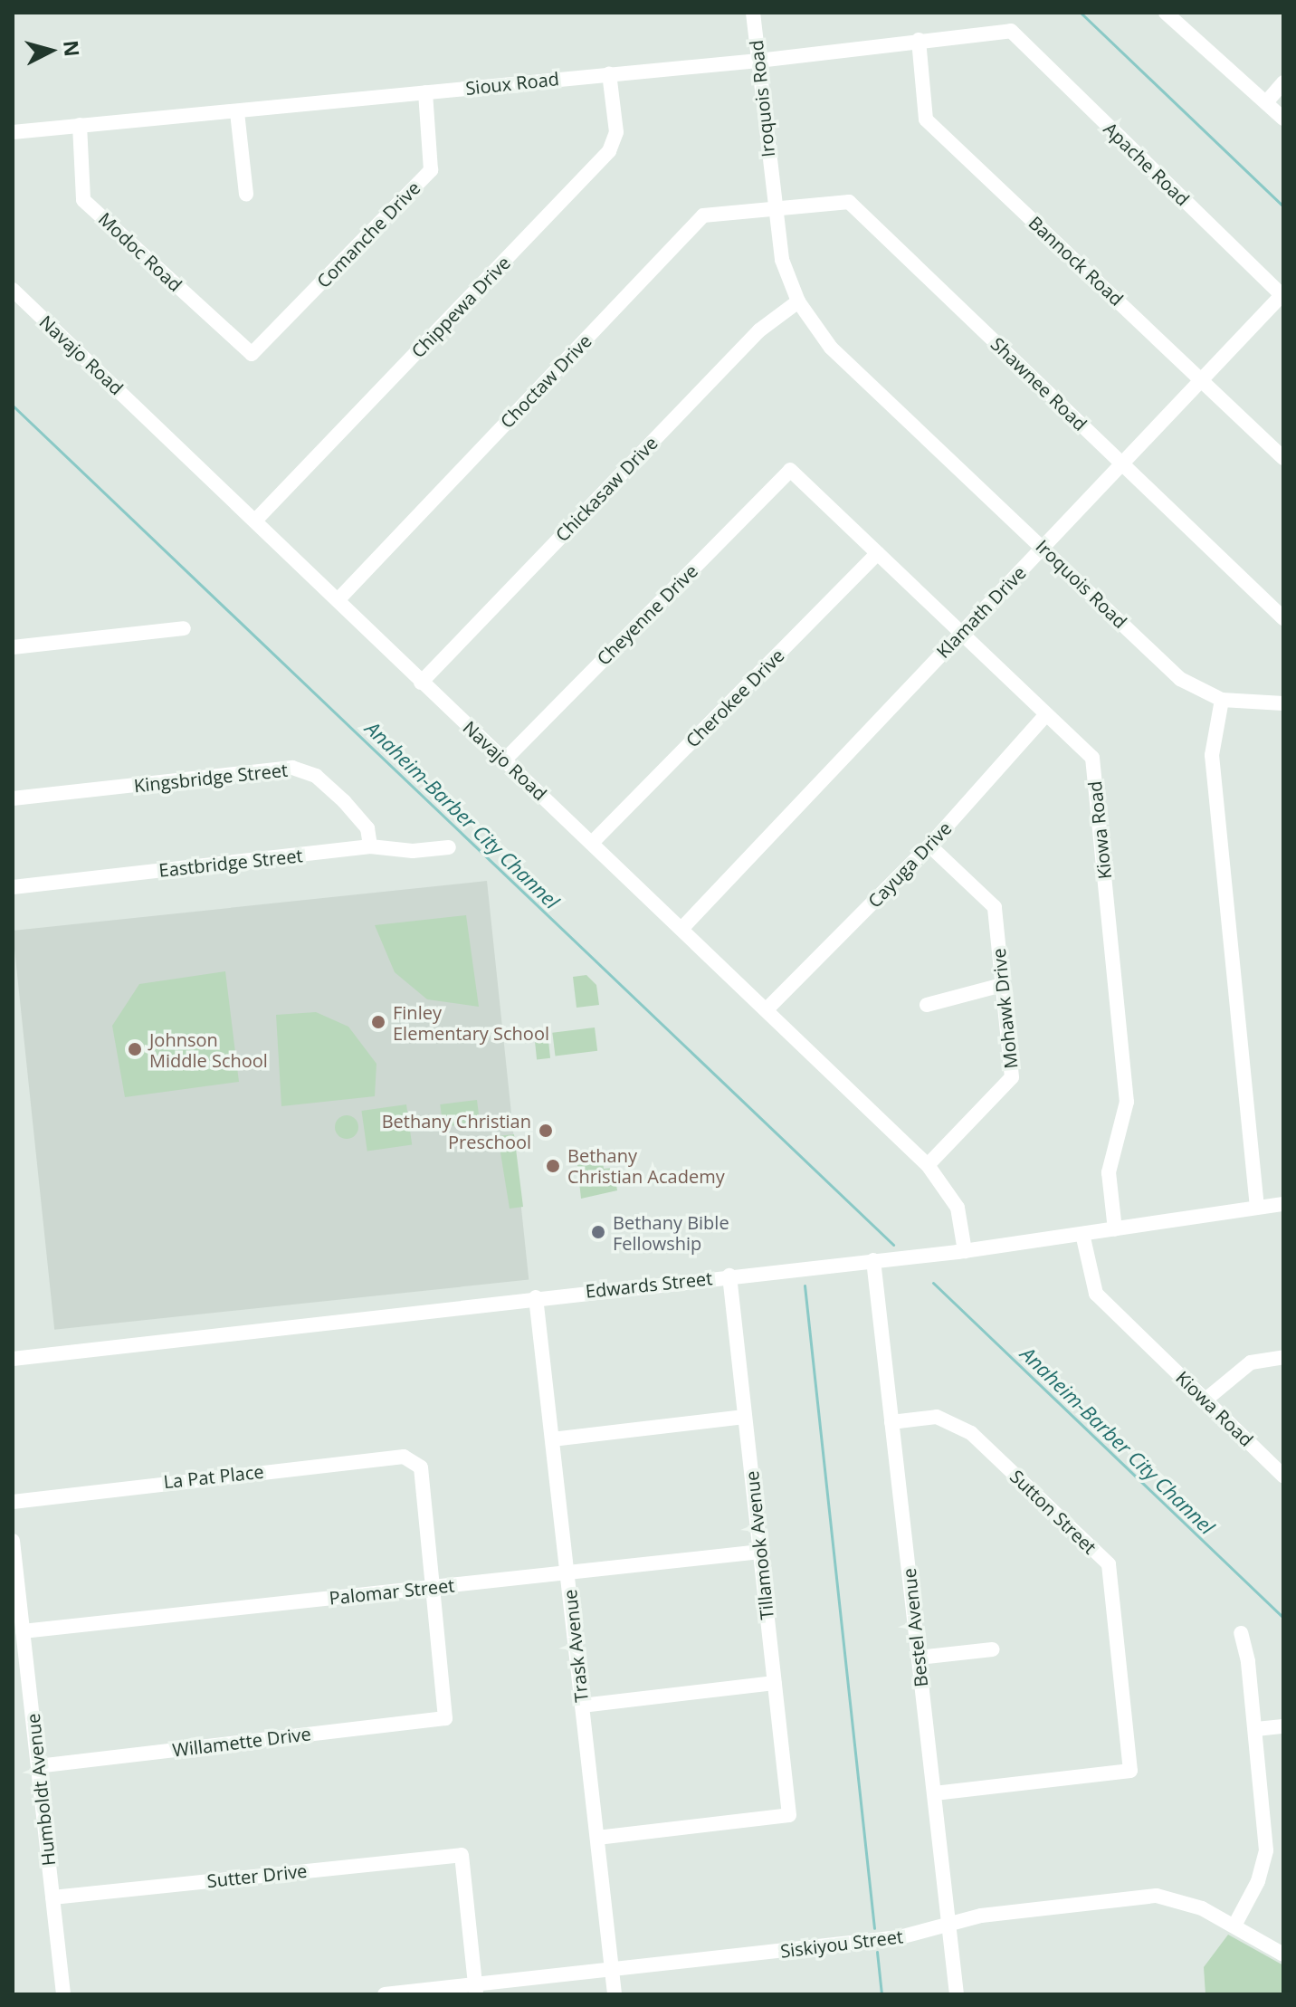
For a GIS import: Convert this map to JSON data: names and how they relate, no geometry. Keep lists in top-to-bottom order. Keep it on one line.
{"streets":{"street":["Sioux Road","Iroquois Road","Apache Road","Comanche Drive","Modoc Road","Bannock Road","Chippewa Drive","Navajo Road","Choctaw Drive","Shawnee Road","Chickasaw Drive","Klamath Drive","Cheyenne Drive","Cherokee Drive","Kingsbridge Street","Kiowa Road","Eastbridge Street","Cayuga Drive","Mohawk Drive","Edwards Street","La Pat Place","Sutton Street","Tillamook Avenue","Palomar Street","Bestel Avenue","Trask Avenue","Willamette Drive","Humboldt Avenue","Sutter Drive","Siskiyou Street"]},"crossings":[["Sioux Road","Iroquois Road"],["Sioux Road","Apache Road"],["Sioux Road","Comanche Drive"],["Sioux Road","Modoc Road"],["Sioux Road","Bannock Road"],["Sioux Road","Chippewa Drive"],["Iroquois Road","Choctaw Drive"],["Iroquois Road","Shawnee Road"],["Iroquois Road","Chickasaw Drive"],["Iroquois Road","Klamath Drive"],["Apache Road","Klamath Drive"],["Comanche Drive","Modoc Road"],["Bannock Road","Klamath Drive"],["Chippewa Drive","Navajo Road"],["Navajo Road","Choctaw Drive"],["Navajo Road","Chickasaw Drive"],["Navajo Road","Klamath Drive"],["Navajo Road","Cheyenne Drive"],["Navajo Road","Cherokee Drive"],["Navajo Road","Cayuga Drive"],["Navajo Road","Mohawk Drive"],["Navajo Road","Edwards Street"],["Choctaw Drive","Shawnee Road"],["Shawnee Road","Klamath Drive"],["Klamath Drive","Kiowa Road"],["Cheyenne Drive","Kiowa Road"],["Cherokee Drive","Kiowa Road"],["Kingsbridge Street","Eastbridge Street"],["Kiowa Road","Cayuga Drive"],["Kiowa Road","Edwards Street"],["Cayuga Drive","Mohawk Drive"],["Edwards Street","Tillamook Avenue"],["Edwards Street","Bestel Avenue"],["Edwards Street","Trask Avenue"],["La Pat Place","Palomar Street"],["La Pat Place","Willamette Drive"],["Sutton Street","Bestel Avenue"],["Tillamook Avenue","Palomar Street"],["Tillamook Avenue","Trask Avenue"],["Palomar Street","Trask Avenue"],["Palomar Street","Willamette Drive"],["Palomar Street","Humboldt Avenue"],["Bestel Avenue","Siskiyou Street"],["Trask Avenue","Siskiyou Street"],["Willamette Drive","Humboldt Avenue"],["Humboldt Avenue","Sutter Drive"],["Sutter Drive","Siskiyou Street"]],"water":["Anaheim-Barber City Channel"],"places":["Finley Elementary School","Johnson Middle School","Bethany Christian Preschool","Bethany Christian Academy","Bethany Bible Fellowship"],"north":"right"}
